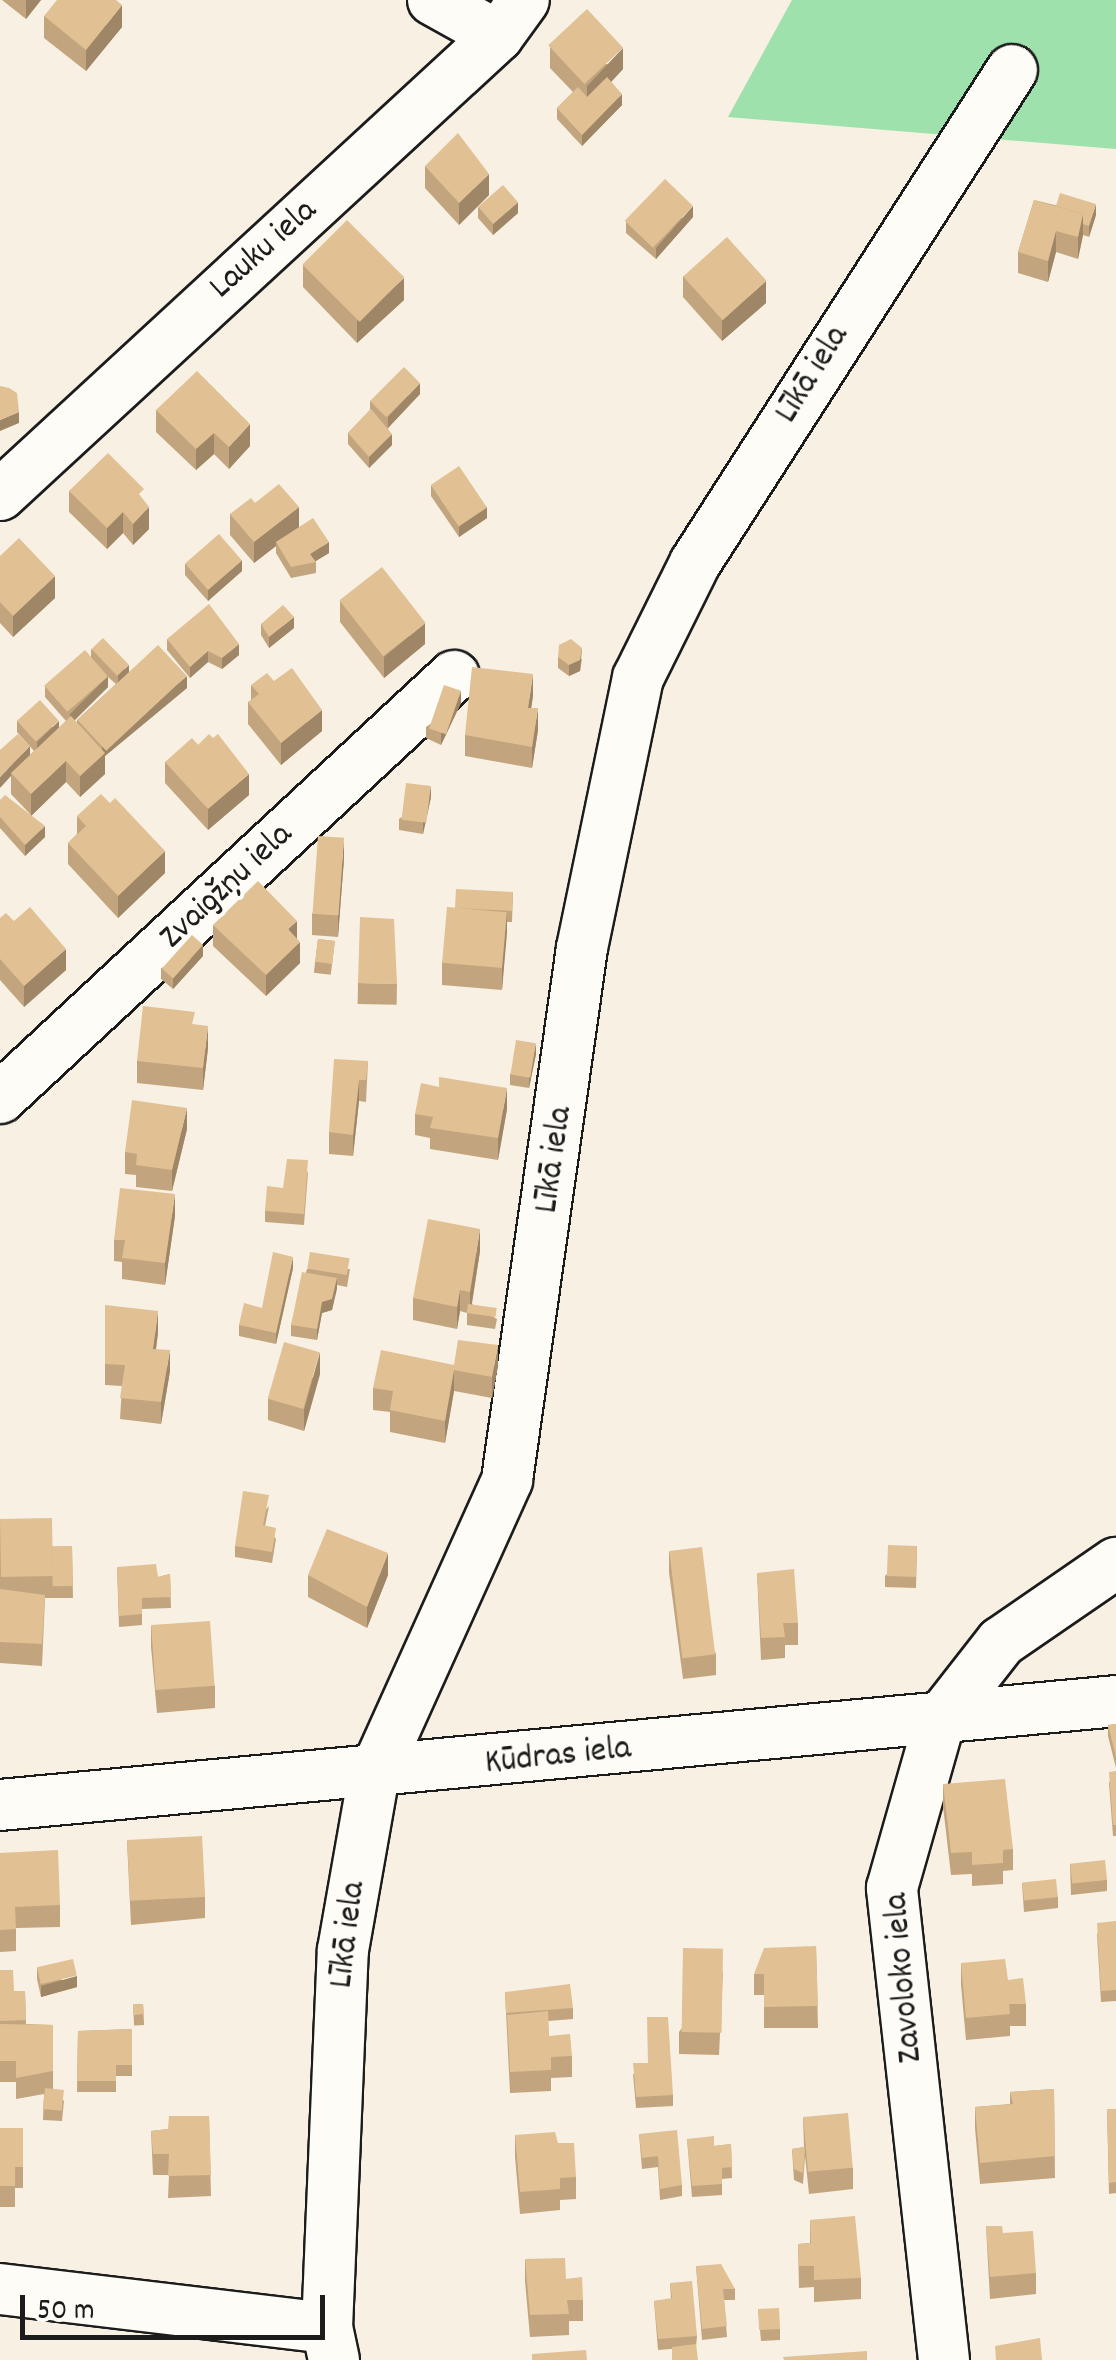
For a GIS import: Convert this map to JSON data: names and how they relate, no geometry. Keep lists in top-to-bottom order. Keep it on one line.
{"streets":{"street":["Lauku iela","Līkā iela","Zvaigžņu iela","Kūdras iela","Zavoloko iela"]},"crossings":[["Līkā iela","Kūdras iela"],["Kūdras iela","Zavoloko iela"]],"scale_bar":"50 m"}
